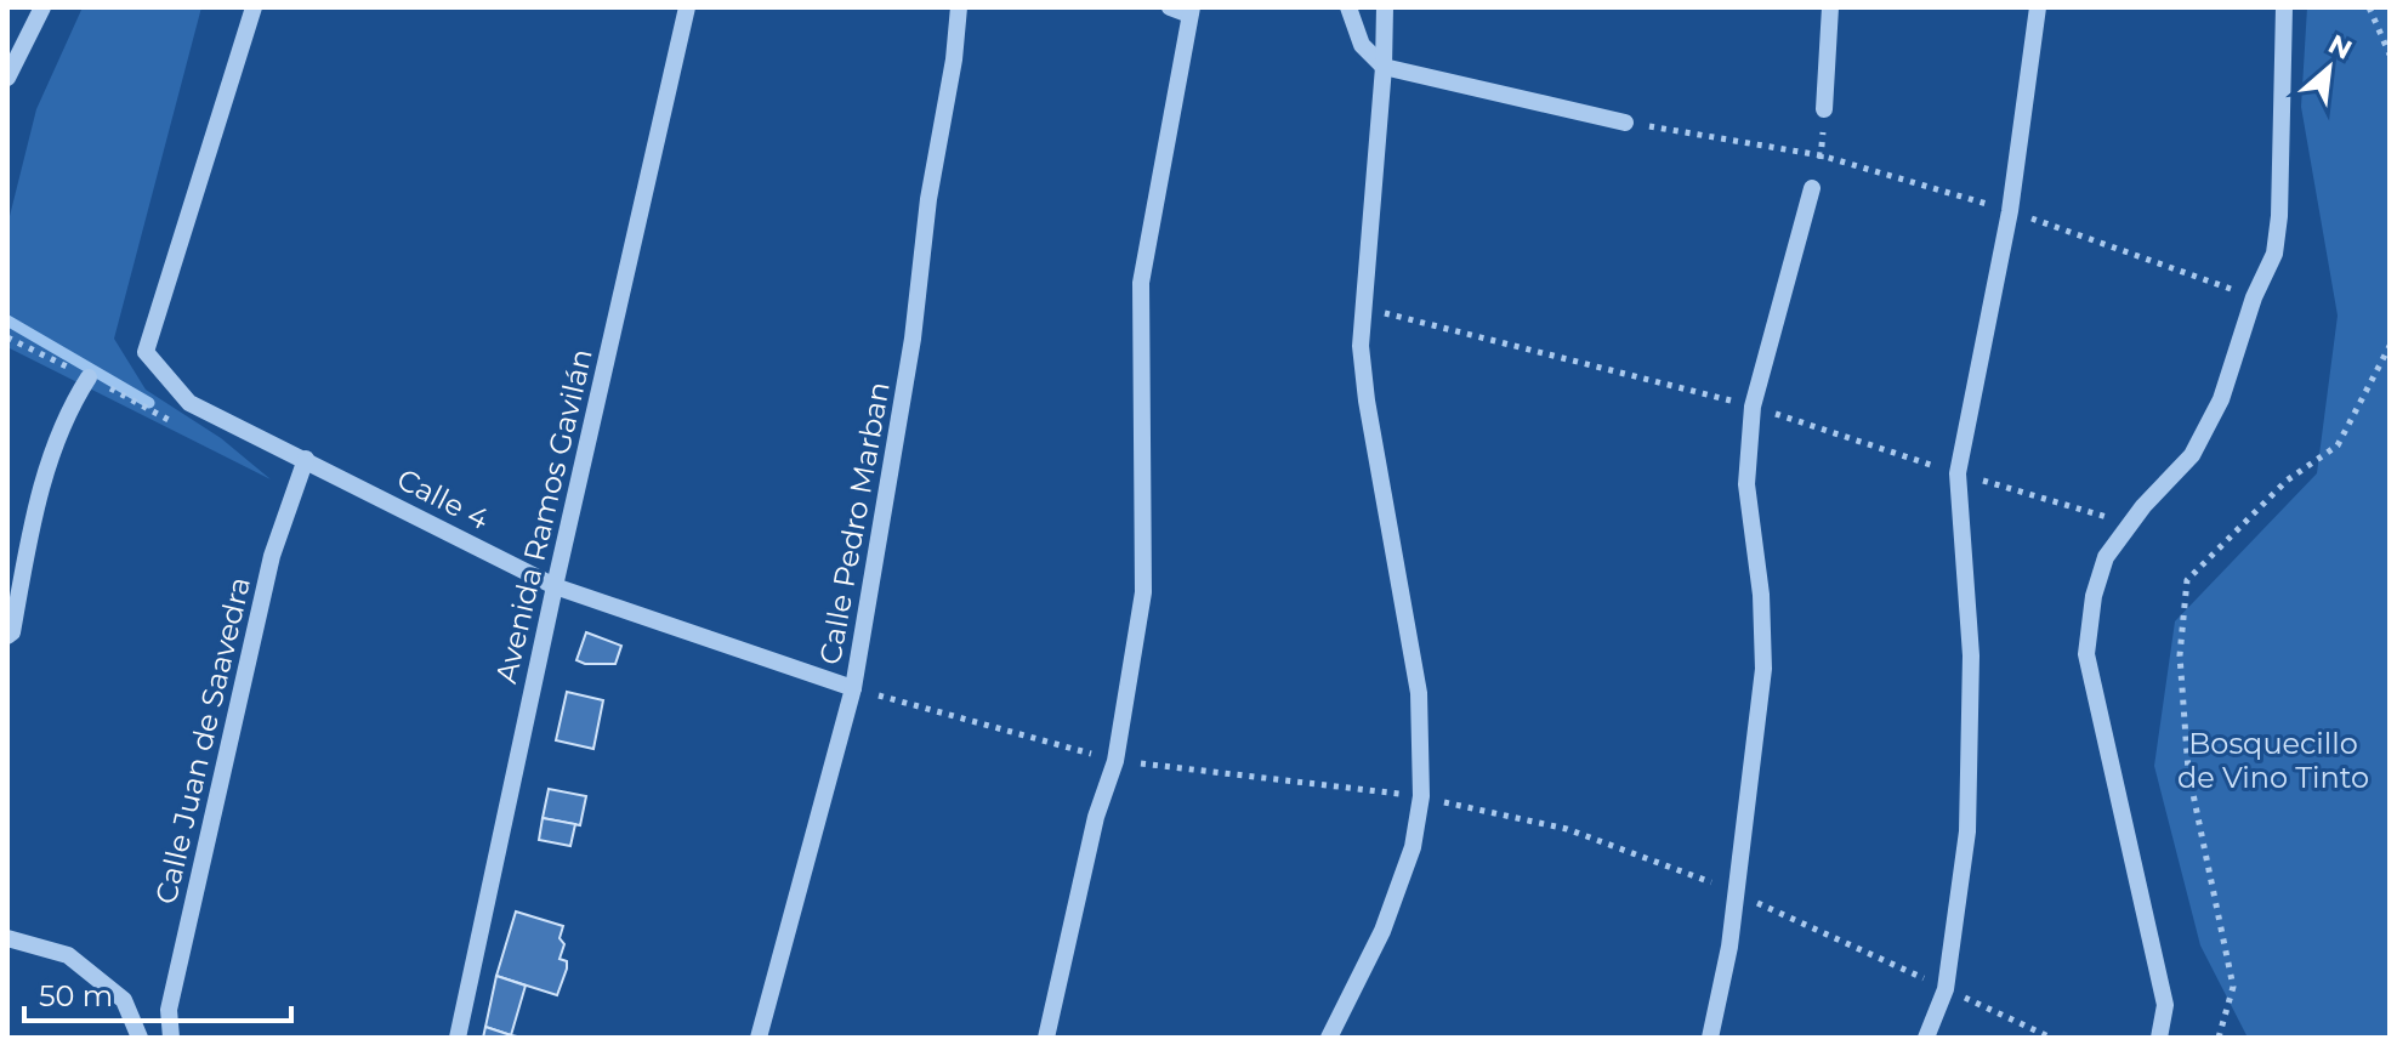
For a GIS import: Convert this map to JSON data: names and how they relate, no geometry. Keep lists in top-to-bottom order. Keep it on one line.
{"streets":{"street":["Calle 4","Avenida Ramos Gavilán","Calle Pedro Marban","Calle Juan de Saavedra"]},"crossings":[["Calle 4","Avenida Ramos Gavilán"],["Calle 4","Calle Pedro Marban"],["Calle 4","Calle Juan de Saavedra"]],"parks":["Bosquecillo de Vino Tinto"],"scale_bar":"50 m","north":"top right"}
